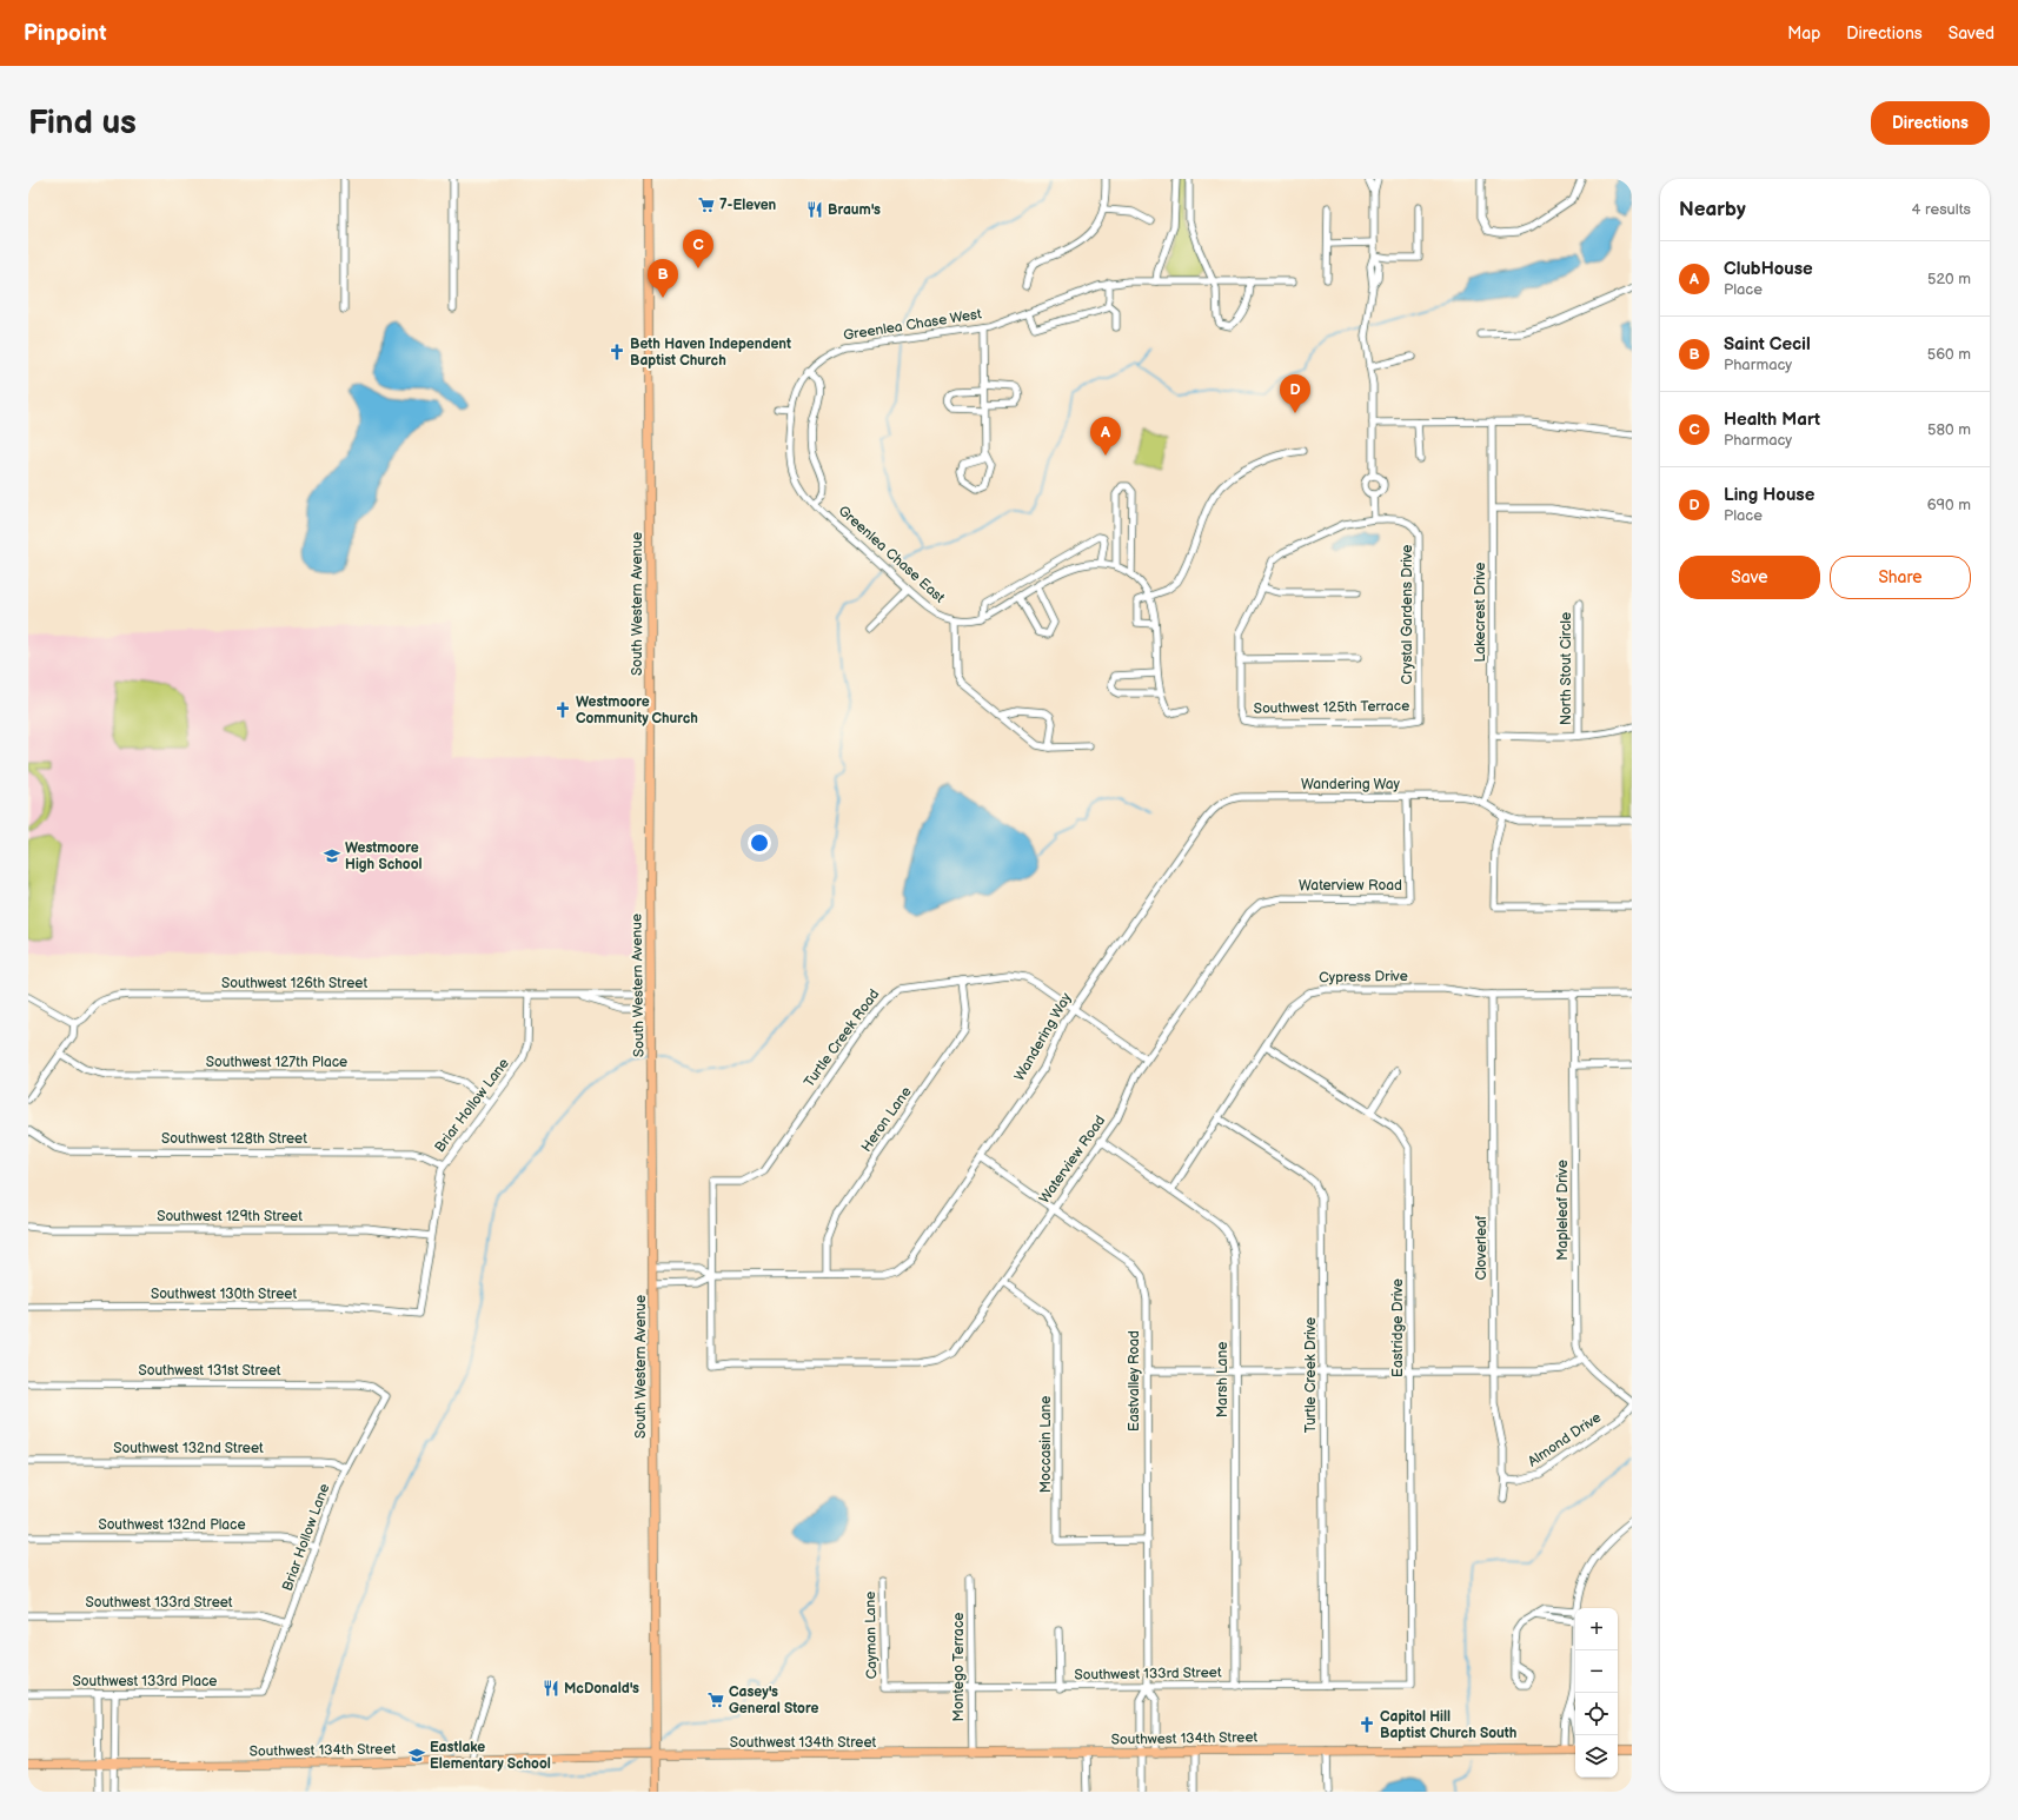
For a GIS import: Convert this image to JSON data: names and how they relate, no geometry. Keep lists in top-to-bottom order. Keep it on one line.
{"streets":{"main road":["South Western Avenue","Southwest 134th Street"],"street":["Greenlea Chase West","Greenlea Chase East","Lakecrest Drive","Crystal Gardens Drive","North Stout Circle","Southwest 125th Terrace","Wandering Way","Waterview Road","Cypress Drive","Southwest 126th Street","Turtle Creek Road","Southwest 127th Place","Briar Hollow Lane","Heron Lane","Southwest 128th Street","Mapleleaf Drive","Southwest 129th Street","Cloverleaf","Southwest 130th Street","Eastridge Drive","Southwest 131st Street","Turtle Creek Drive","Marsh Lane","Eastvalley Road","Almond Drive","Moccasin Lane","Southwest 132nd Street","Southwest 132nd Place","Southwest 133rd Street","Cayman Lane","Montego Terrace","Southwest 133rd Place"]},"crossings":[["Greenlea Chase West","Greenlea Chase East"],["South Western Avenue","Wandering Way"],["South Western Avenue","Southwest 126th Street"],["South Western Avenue","Southwest 134th Street"],["Lakecrest Drive","Wandering Way"],["Crystal Gardens Drive","Southwest 125th Terrace"],["Wandering Way","Waterview Road"],["Wandering Way","Turtle Creek Road"],["Wandering Way","Heron Lane"],["Wandering Way","Eastvalley Road"],["Waterview Road","Turtle Creek Road"],["Waterview Road","Marsh Lane"],["Waterview Road","Eastvalley Road"],["Waterview Road","Moccasin Lane"],["Cypress Drive","Mapleleaf Drive"],["Cypress Drive","Cloverleaf"],["Cypress Drive","Eastridge Drive"],["Cypress Drive","Turtle Creek Drive"],["Cypress Drive","Marsh Lane"],["Southwest 126th Street","Briar Hollow Lane"],["Turtle Creek Road","Heron Lane"],["Southwest 127th Place","Briar Hollow Lane"],["Briar Hollow Lane","Southwest 128th Street"],["Briar Hollow Lane","Southwest 129th Street"],["Briar Hollow Lane","Southwest 130th Street"],["Briar Hollow Lane","Southwest 131st Street"],["Briar Hollow Lane","Southwest 132nd Street"],["Briar Hollow Lane","Southwest 132nd Place"],["Briar Hollow Lane","Southwest 133rd Street"],["Briar Hollow Lane","Southwest 133rd Place"],["Cloverleaf","Almond Drive"],["Eastridge Drive","Southwest 133rd Street"],["Turtle Creek Drive","Southwest 133rd Street"],["Marsh Lane","Southwest 133rd Street"],["Eastvalley Road","Moccasin Lane"],["Eastvalley Road","Southwest 133rd Street"],["Eastvalley Road","Southwest 134th Street"],["Southwest 133rd Street","Cayman Lane"],["Southwest 133rd Street","Montego Terrace"],["Montego Terrace","Southwest 134th Street"]],"places":{"supermarket":["7-Eleven","Casey's General Store"],"restaurant":["Braum's","McDonald's"],"church":["Beth Haven Independent Baptist Church","Westmoore Community Church","Capitol Hill Baptist Church South"],"school or university":["Westmoore High School","Eastlake Elementary School"]},"page":{"header":"Pinpoint","nav":["Map","Directions","Saved"],"buttons":["Directions",["Save","Share"]],"title":"Find us","heading":["Nearby","4 results"],"pins":["C","B","D","A"],"list":[{"mark":"A","name":"ClubHouse","note":"Place","value":"520 m"},{"mark":"B","name":"Saint Cecil","note":"Pharmacy","value":"560 m"},{"mark":"C","name":"Health Mart","note":"Pharmacy","value":"580 m"},{"mark":"D","name":"Ling House","note":"Place","value":"690 m"}],"map_buttons":["+","−"]}}
